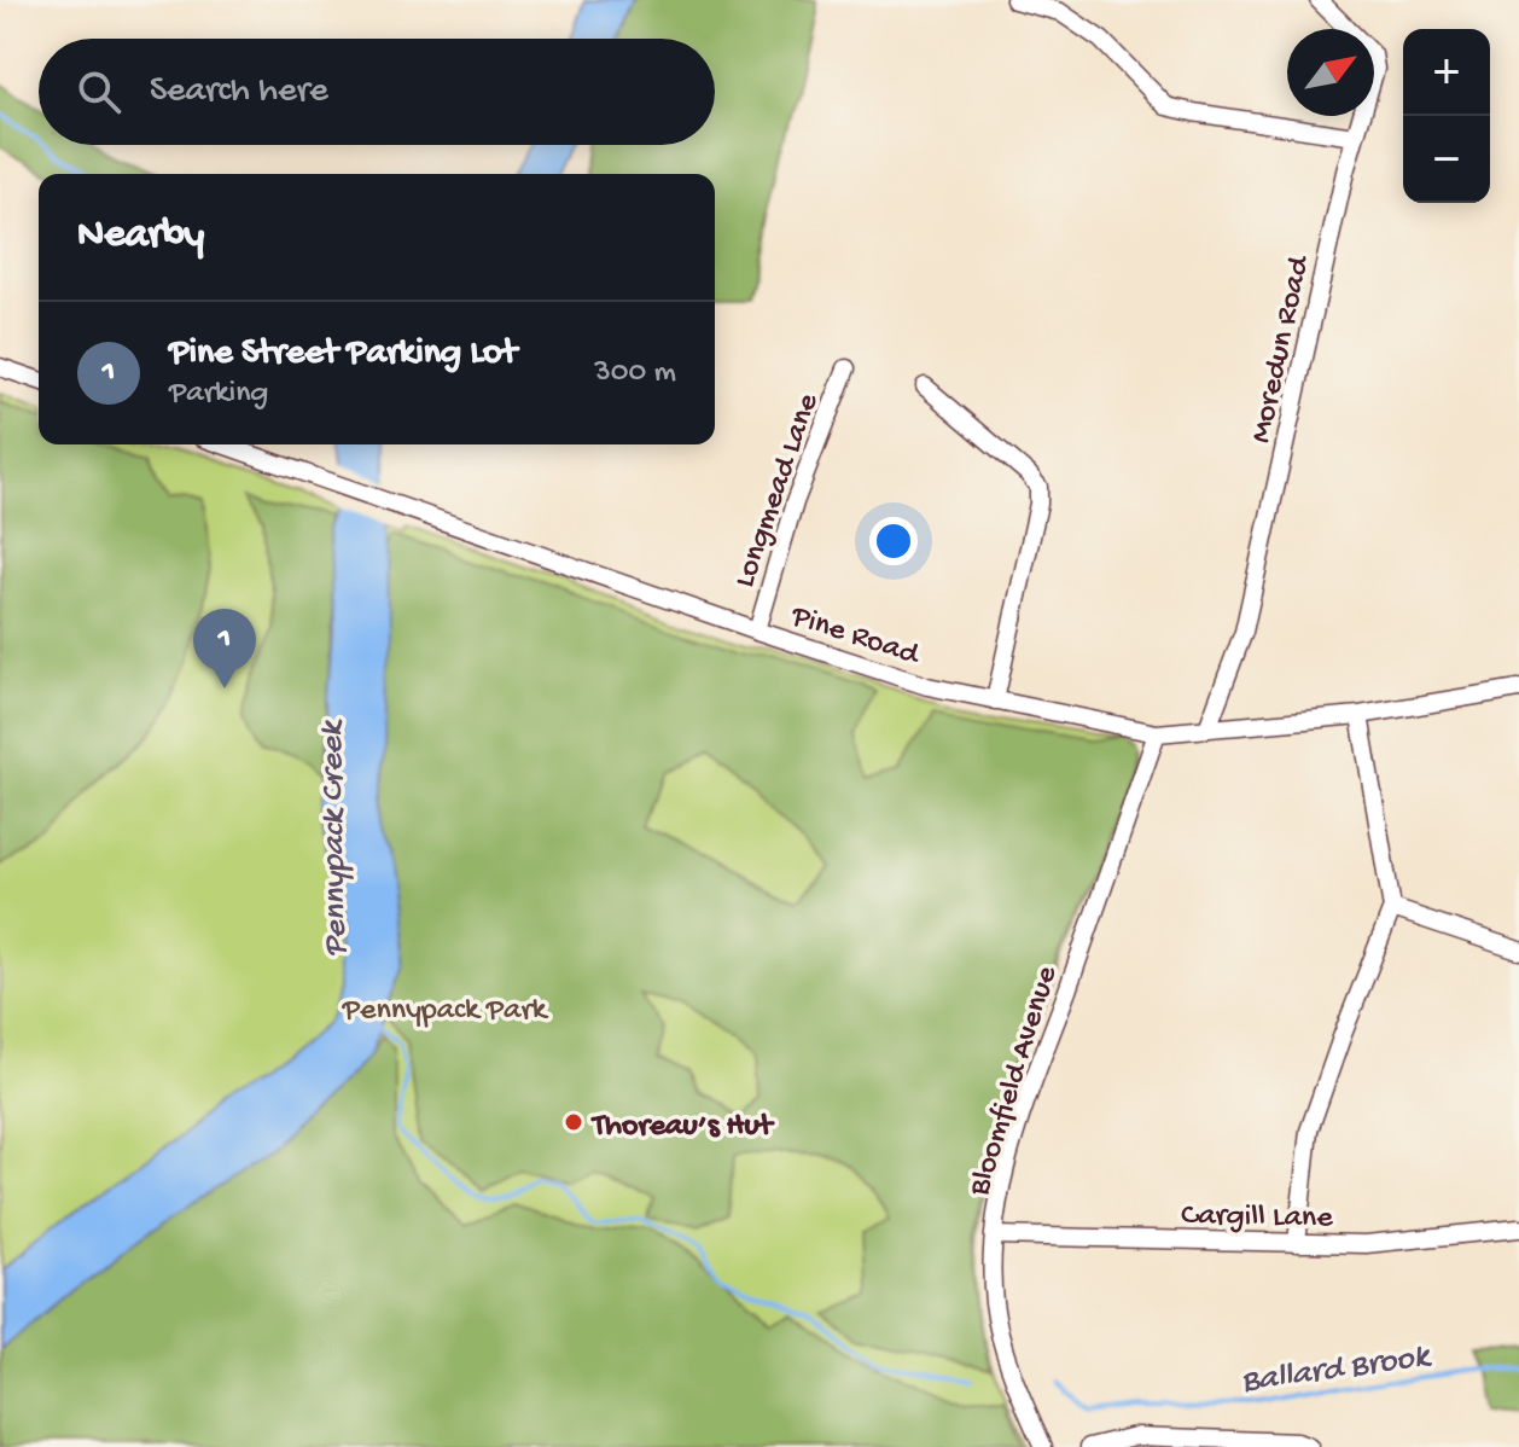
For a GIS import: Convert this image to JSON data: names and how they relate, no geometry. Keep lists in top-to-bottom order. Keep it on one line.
{"streets":{"street":["Moredun Road","Longmead Lane","Pine Road","Bloomfield Avenue","Cargill Lane"]},"crossings":[["Moredun Road","Pine Road"],["Longmead Lane","Pine Road"],["Pine Road","Bloomfield Avenue"],["Bloomfield Avenue","Cargill Lane"]],"water":["Pennypack Creek","Ballard Brook"],"parks":["Pennypack Park"],"places":["Thoreau’s Hut"],"north":"top right","page":{"map_buttons":["+","−"],"search":"Search here","heading":"Nearby","list":[{"mark":"1","name":"Pine Street Parking Lot","note":"Parking","value":"300 m"}],"pins":"1"}}
